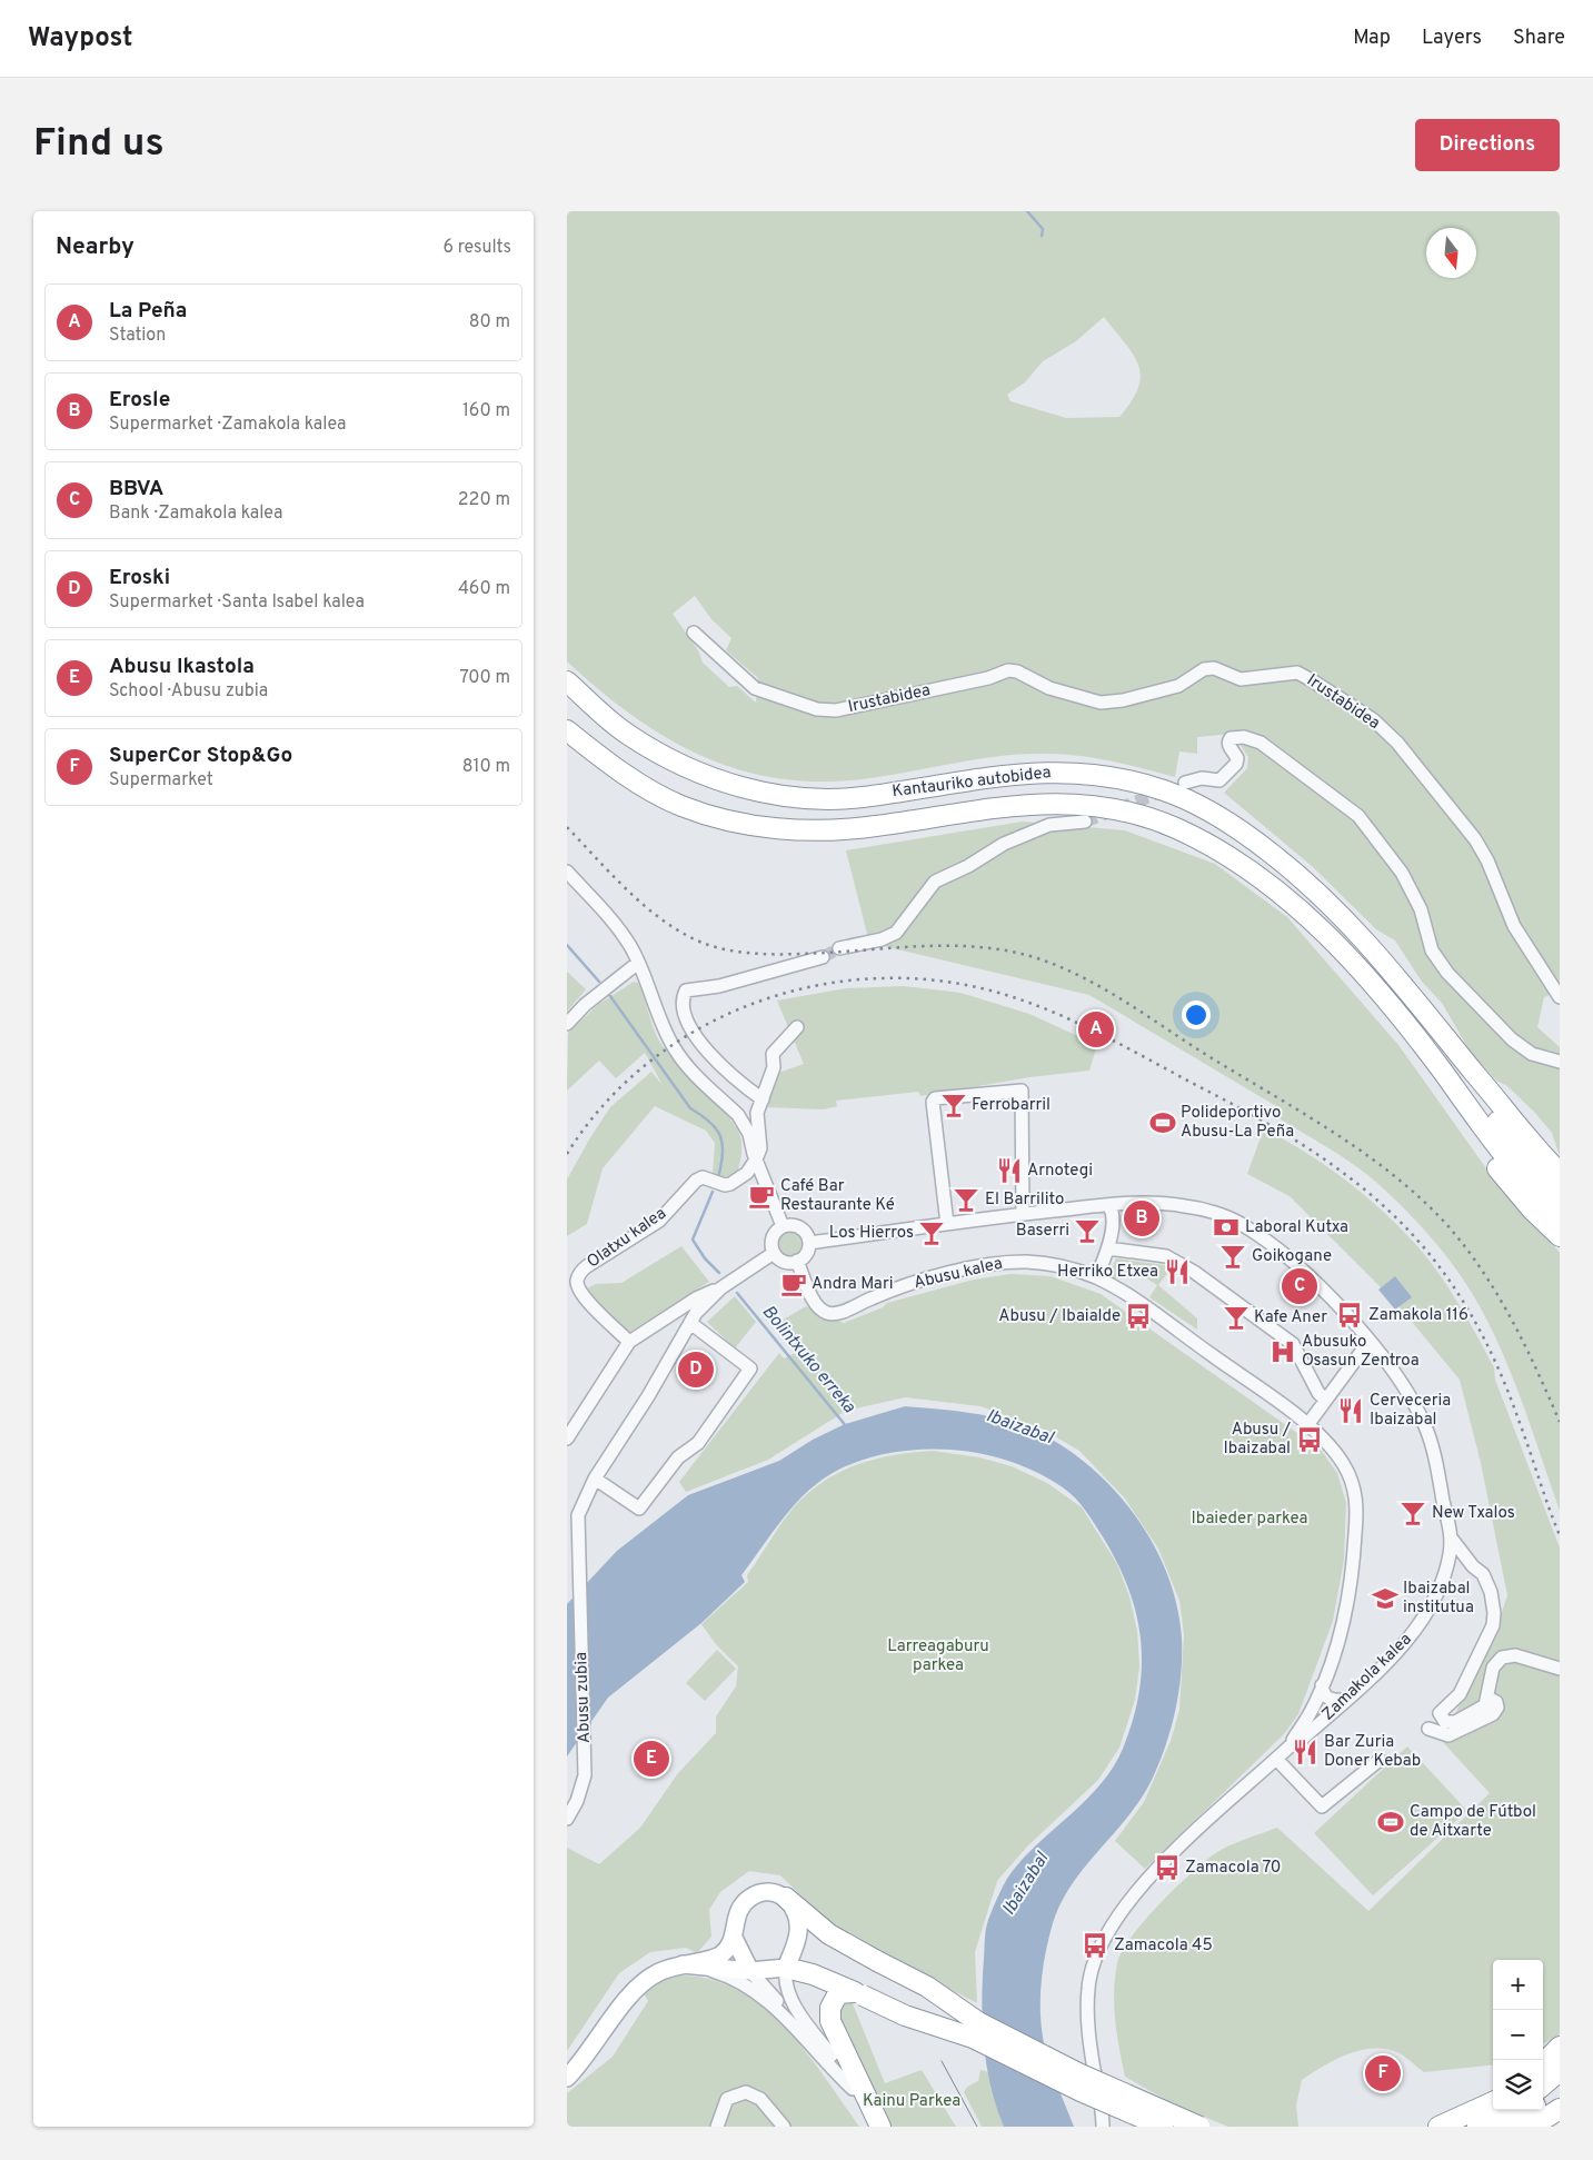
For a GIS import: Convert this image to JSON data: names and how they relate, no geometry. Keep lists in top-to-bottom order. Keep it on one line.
{"streets":{"highway":["Kantauriko autobidea"],"street":["Irustabidea","Olatxu kalea","Abusu kalea","Zamakola kalea","Abusu zubia"]},"crossings":[["Abusu kalea","Zamakola kalea"]],"water":["Bolintxuko erreka","Ibaizabal"],"parks":["Ibaieder parkea","Larreagaburu parkea","Kainu Parkea"],"places":{"bar":["Ferrobarril","El Barrilito","Baserri","Los Hierros","Goikogane","Kafe Aner","New Txalos"],"sports":["Polideportivo Abusu-La Peña","Campo de Fútbol de Aitxarte"],"restaurant":["Arnotegi","Herriko Etxea","Cerveceria Ibaizabal","Bar Zuria Doner Kebab"],"cafe":["Café Bar Restaurante Ké","Andra Mari"],"bank":["Laboral Kutxa"],"bus stop":["Zamakola 116","Abusu / Ibaialde","Abusu / Ibaizabal","Zamacola 70","Zamacola 45"],"hospital":["Abusuko Osasun Zentroa"],"school or university":["Ibaizabal institutua"]},"north":"bottom","page":{"header":"Waypost","nav":["Map","Layers","Share"],"buttons":"Directions","title":"Find us","heading":["Nearby","6 results"],"list":[{"mark":"A","name":"La Peña","note":"Station","value":"80 m"},{"mark":"B","name":"Erosle","note":"Supermarket · Zamakola kalea","value":"160 m"},{"mark":"C","name":"BBVA","note":"Bank · Zamakola kalea","value":"220 m"},{"mark":"D","name":"Eroski","note":"Supermarket · Santa Isabel kalea","value":"460 m"},{"mark":"E","name":"Abusu Ikastola","note":"School · Abusu zubia","value":"700 m"},{"mark":"F","name":"SuperCor Stop&Go","note":"Supermarket","value":"810 m"}],"pins":["A","B","C","D","E","F"],"map_buttons":["+","−"]}}
